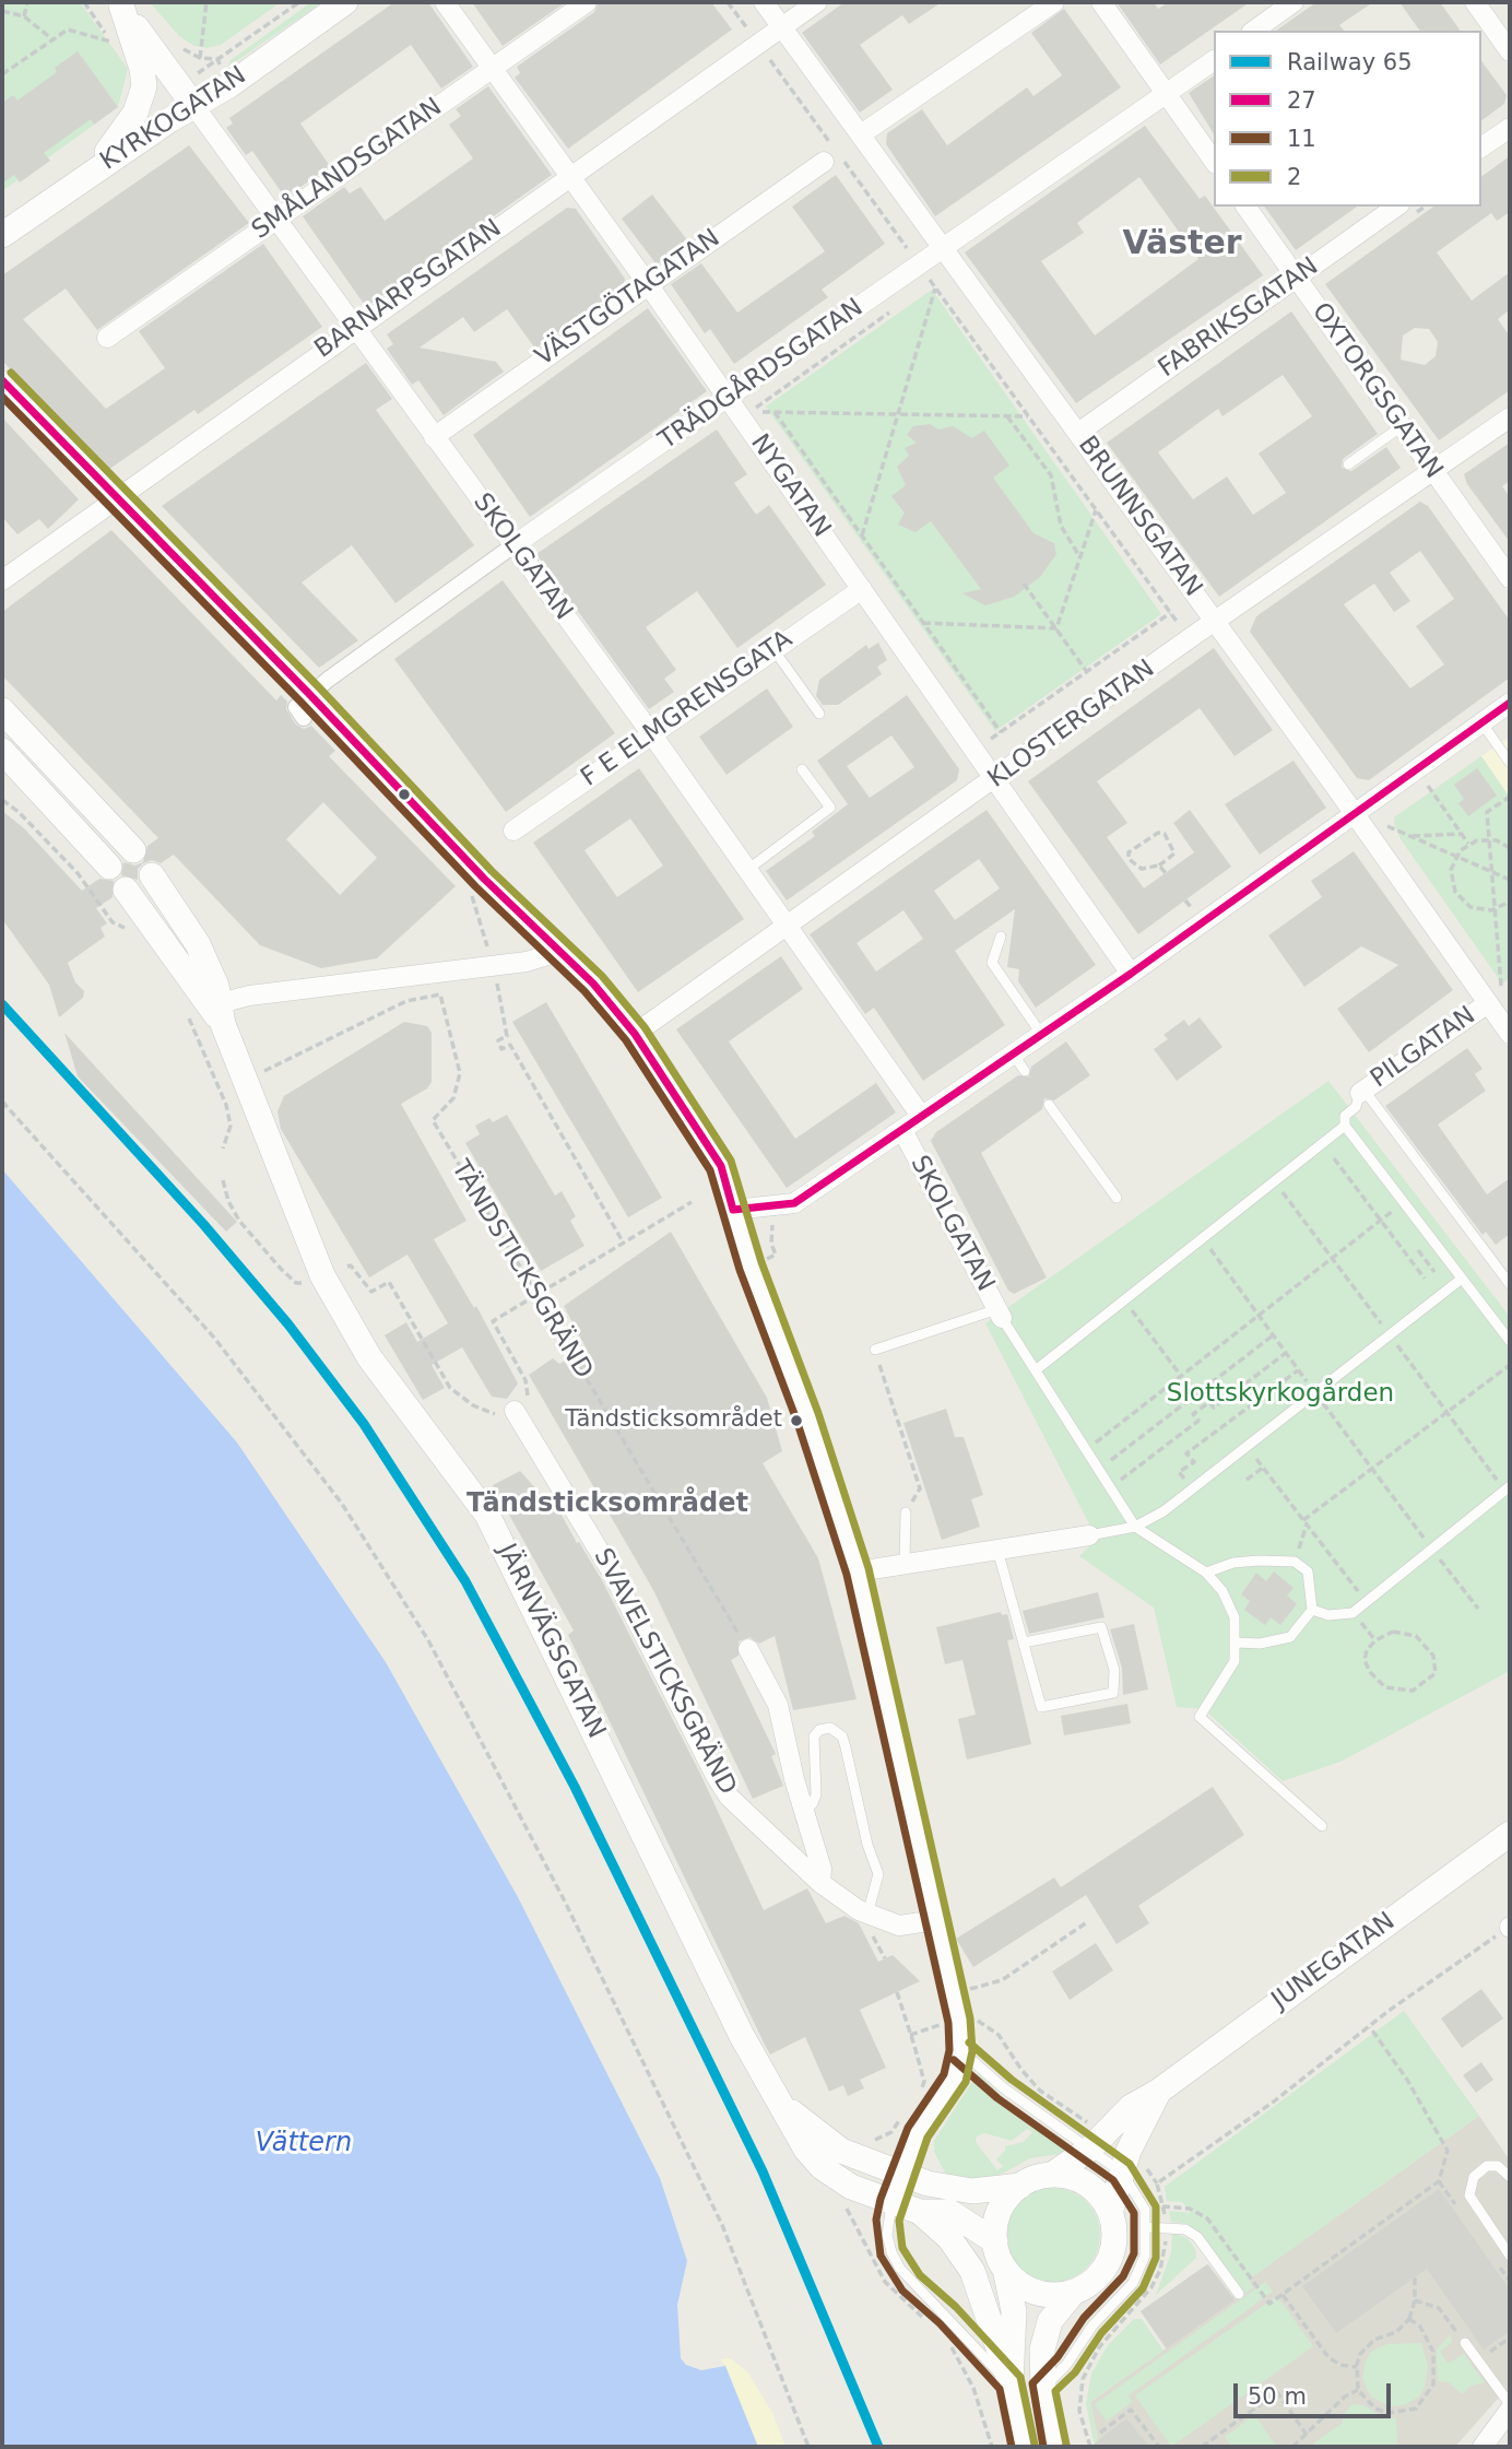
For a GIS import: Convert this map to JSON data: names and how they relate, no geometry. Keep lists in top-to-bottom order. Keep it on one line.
{"streets":{"street":["KYRKOGATAN","SMÅLANDSGATAN","BARNARPSGATAN","VÄSTGÖTAGATAN","FABRIKSGATAN","TRÄDGÅRDSGATAN","OXTORGSGATAN","NYGATAN","BRUNNSGATAN","SKOLGATAN","F E ELMGRENSGATA","KLOSTERGATAN","PILGATAN","JÄRNVÄGSGATAN","SVAVELSTICKSGRÄND","JUNEGATAN"],"path":["TÄNDSTICKSGRÄND"]},"crossings":[["KYRKOGATAN","SKOLGATAN"],["SMÅLANDSGATAN","NYGATAN"],["SMÅLANDSGATAN","SKOLGATAN"],["BARNARPSGATAN","NYGATAN"],["BARNARPSGATAN","BRUNNSGATAN"],["BARNARPSGATAN","SKOLGATAN"],["VÄSTGÖTAGATAN","NYGATAN"],["VÄSTGÖTAGATAN","SKOLGATAN"],["FABRIKSGATAN","OXTORGSGATAN"],["FABRIKSGATAN","BRUNNSGATAN"],["TRÄDGÅRDSGATAN","NYGATAN"],["TRÄDGÅRDSGATAN","BRUNNSGATAN"],["TRÄDGÅRDSGATAN","SKOLGATAN"],["OXTORGSGATAN","KLOSTERGATAN"],["NYGATAN","F E ELMGRENSGATA"],["NYGATAN","KLOSTERGATAN"],["BRUNNSGATAN","KLOSTERGATAN"],["BRUNNSGATAN","PILGATAN"],["SKOLGATAN","F E ELMGRENSGATA"],["SKOLGATAN","KLOSTERGATAN"],["JÄRNVÄGSGATAN","JUNEGATAN"]],"districts":["Väster","Tändsticksområdet"],"water":["Vättern"],"parks":["Slottskyrkogården"],"places":["Tändsticksområdet"],"lines":["transit line 2","transit line 27","transit line 11","rail line 65"],"legend":["Railway 65","27","11","2"],"scale_bar":"50 m"}
